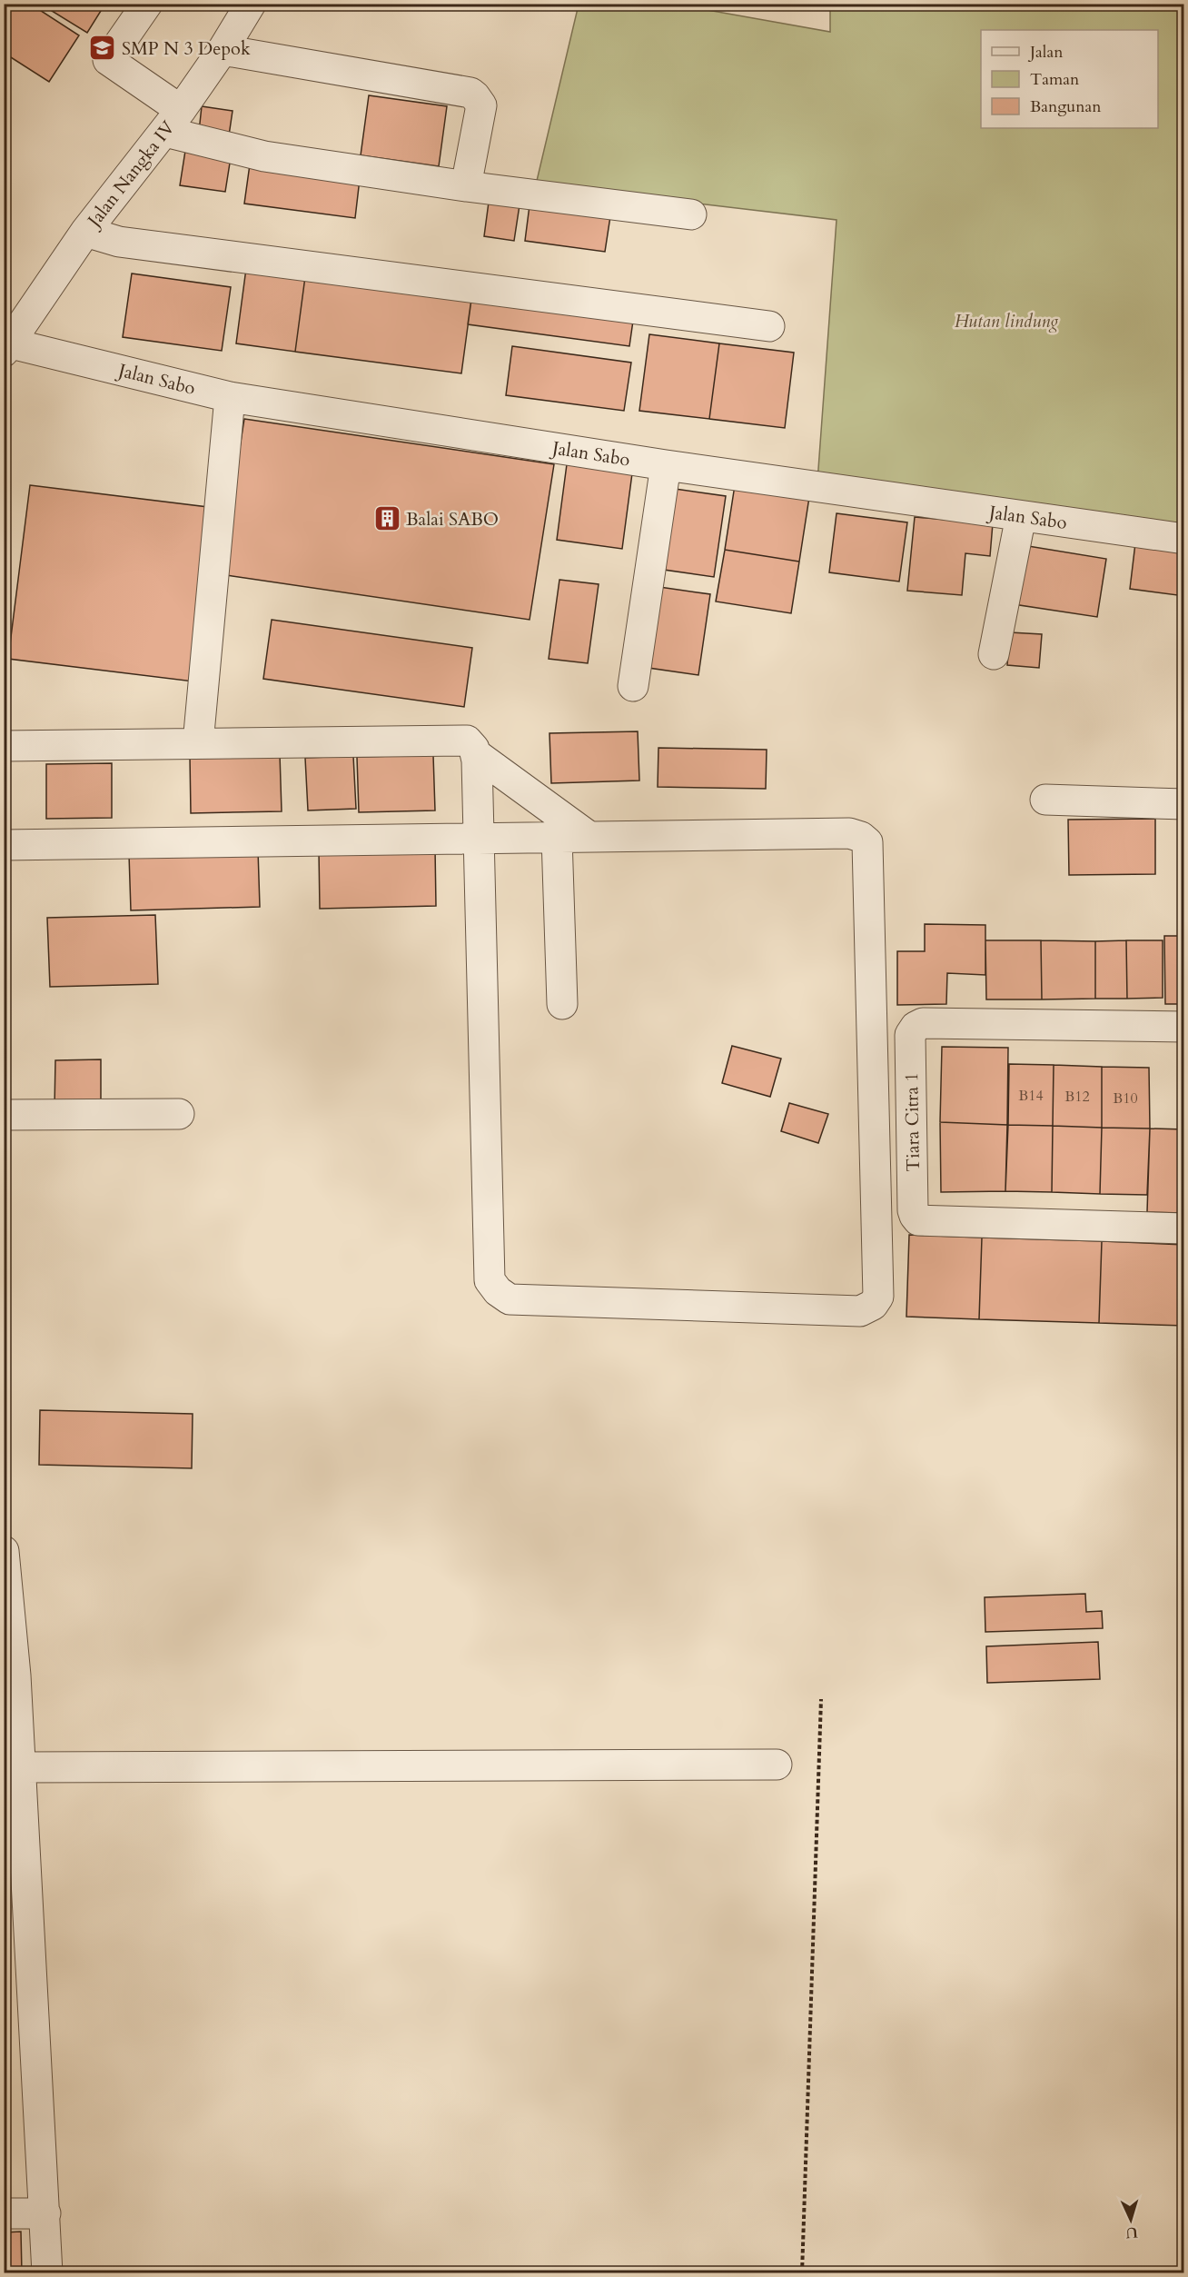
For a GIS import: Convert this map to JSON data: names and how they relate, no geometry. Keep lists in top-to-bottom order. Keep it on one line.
{"streets":{"street":["Jalan Nangka IV","Jalan Sabo","Tiara Citra 1"]},"crossings":[["Jalan Nangka IV","Jalan Sabo"]],"parks":["Hutan lindung"],"places":{"school or university":["SMP N 3 Depok"],"building":["Balai SABO"]},"house_numbers":["B14","B12","B10"],"legend":["Jalan","Taman","Bangunan"],"north":"bottom"}
